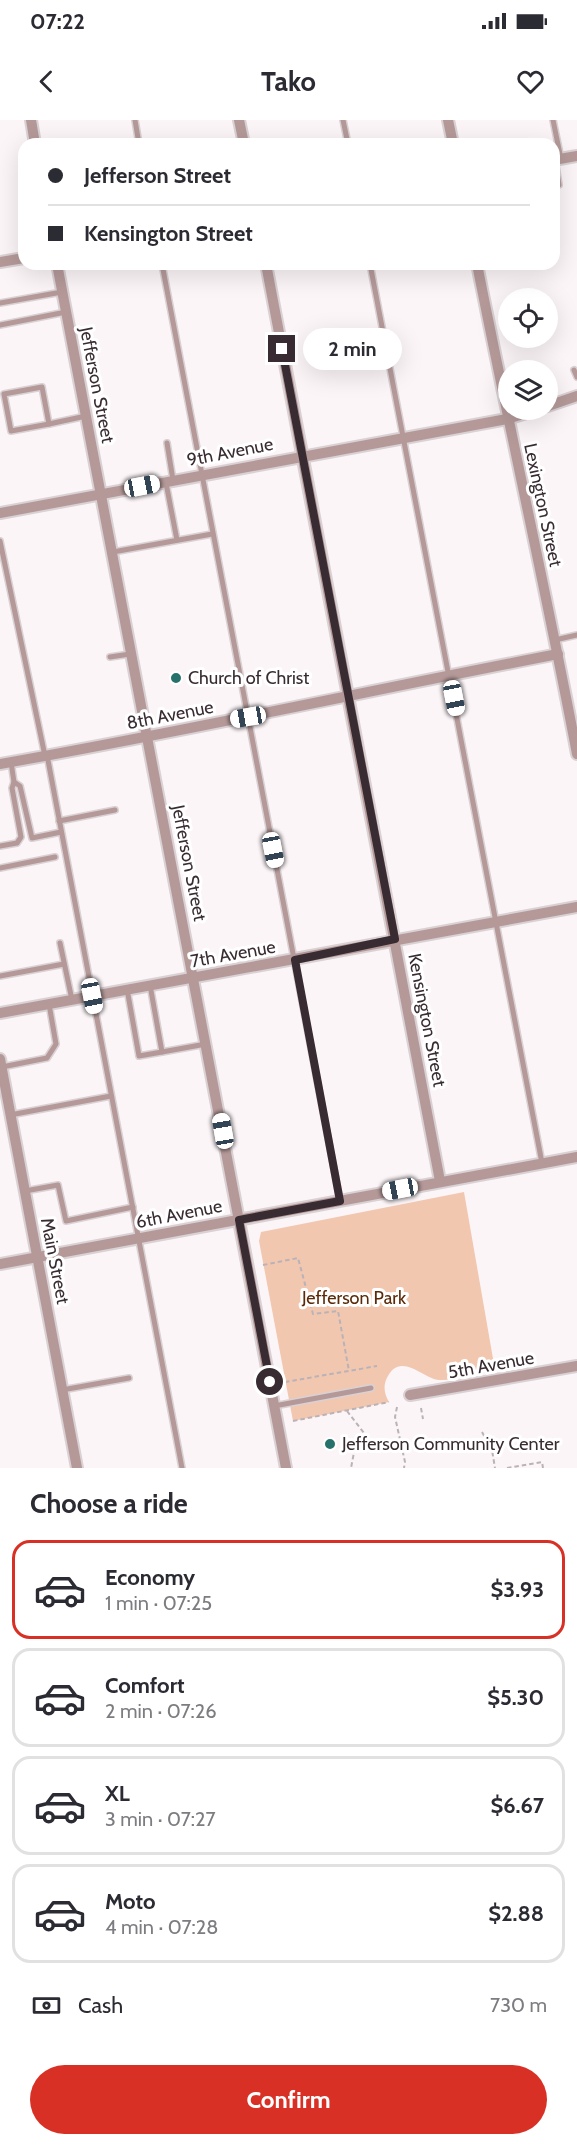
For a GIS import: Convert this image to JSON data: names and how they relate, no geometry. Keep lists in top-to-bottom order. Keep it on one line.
{"streets":{"street":["Jefferson Street","9th Avenue","Lexington Street","8th Avenue","7th Avenue","Kensington Street","6th Avenue","Main Street","5th Avenue"]},"crossings":[["Jefferson Street","9th Avenue"],["Jefferson Street","8th Avenue"],["Jefferson Street","7th Avenue"],["Jefferson Street","6th Avenue"],["9th Avenue","Kensington Street"],["Lexington Street","8th Avenue"],["8th Avenue","Kensington Street"],["7th Avenue","Kensington Street"],["Kensington Street","6th Avenue"],["6th Avenue","Main Street"]],"parks":["Jefferson Park"],"places":["Church of Christ","Jefferson Community Center"],"page":{"status":"07:22","header":"Tako","banner":["Jefferson Street","Kensington Street"],"bubble":"2 min","heading":"Choose a ride","list":[{"name":"Economy","note":"1 min · 07:25","value":"$3.93"},{"name":"Comfort","note":"2 min · 07:26","value":"$5.30"},{"name":"XL","note":"3 min · 07:27","value":"$6.67"},{"name":"Moto","note":"4 min · 07:28","value":"$2.88"}],"pay":["Cash","730 m"],"buttons":"Confirm"}}
